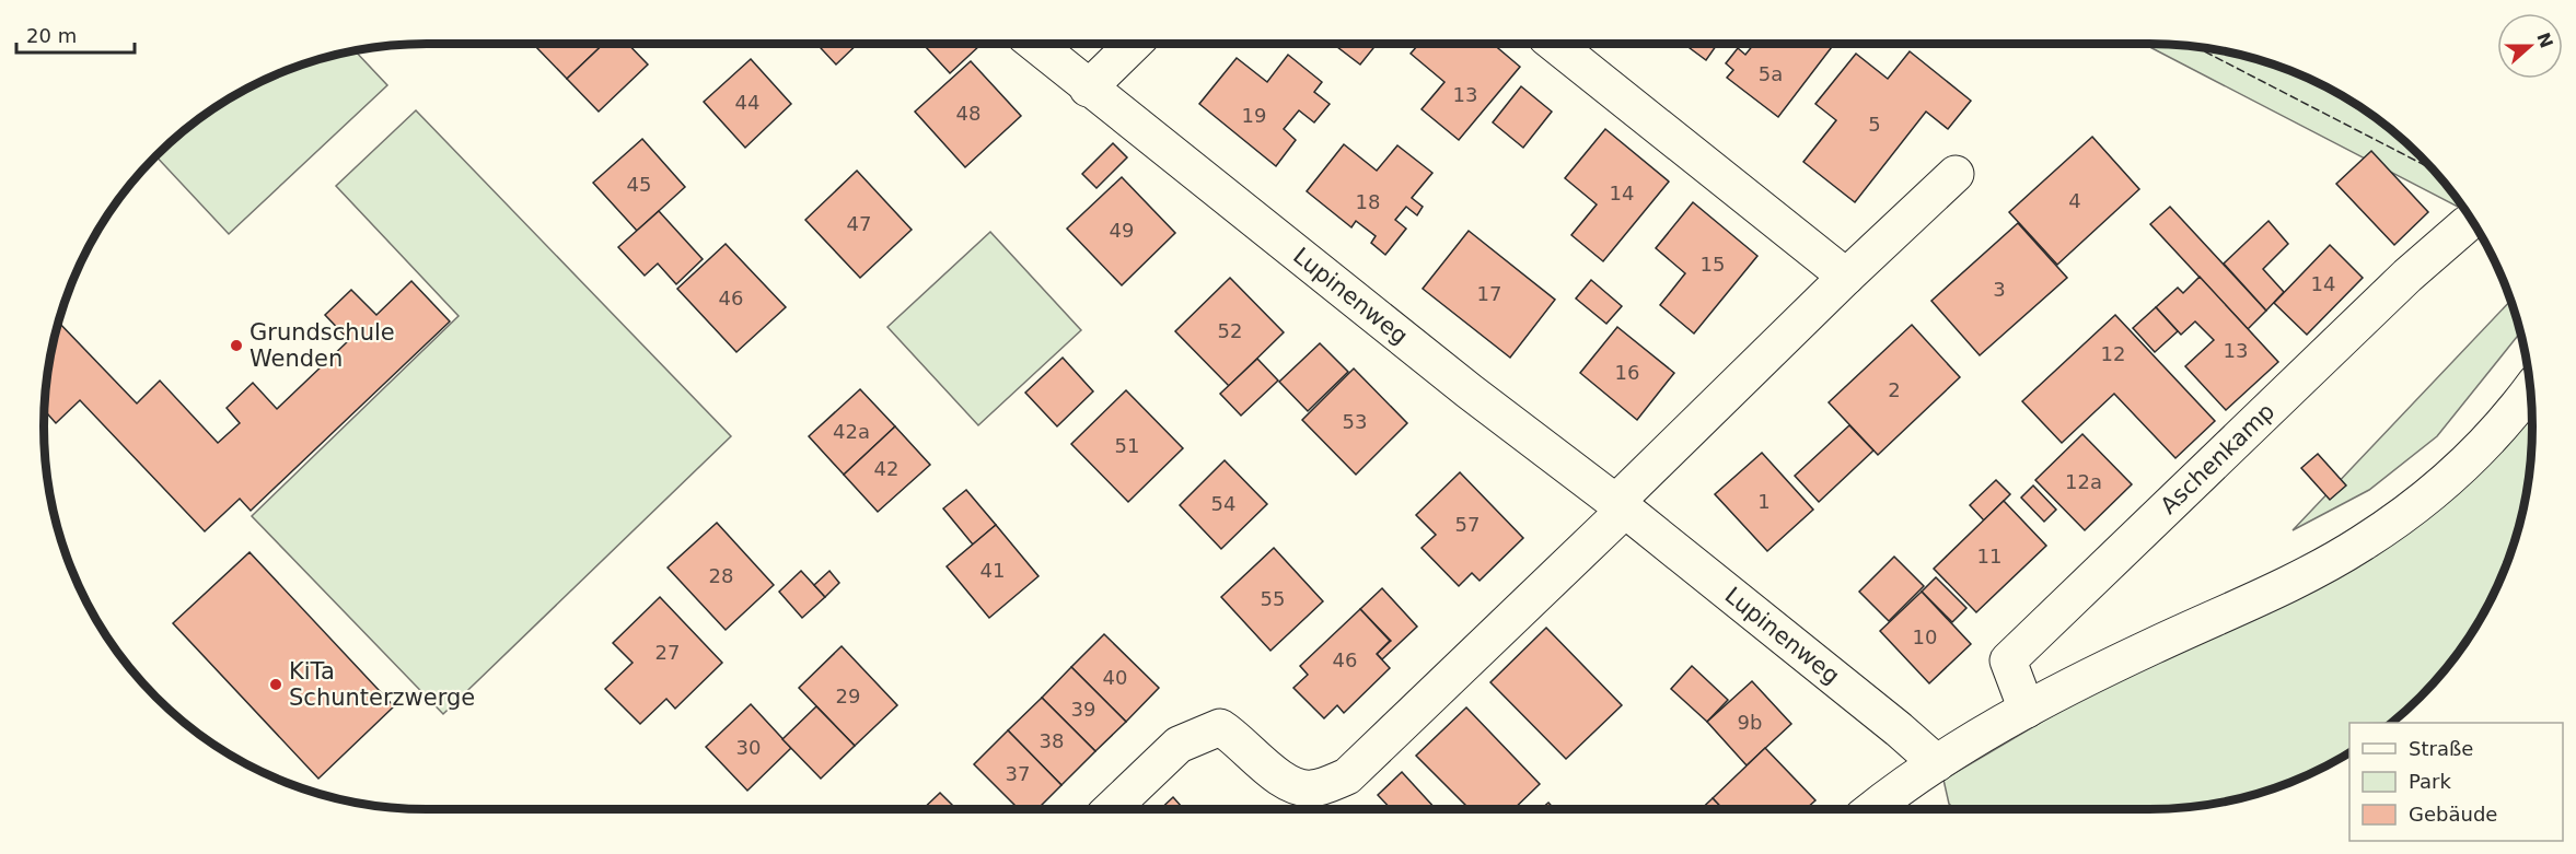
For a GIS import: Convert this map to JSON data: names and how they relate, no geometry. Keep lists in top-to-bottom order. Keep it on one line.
{"streets":{"street":["Lupinenweg","Aschenkamp"]},"places":["Grundschule Wenden","KiTa Schunterzwerge"],"house_numbers":["5a","13","44","48","19","5","45","14","4","18","47","49","15","14","3","17","46","52","13","12","16","2","53","42a","51","42","12a","1","54","57","11","41","28","55","10","27","46","40","29","39","9b","38","30","37"],"legend":["Straße","Park","Gebäude"],"scale_bar":"20 m","north":"right"}
